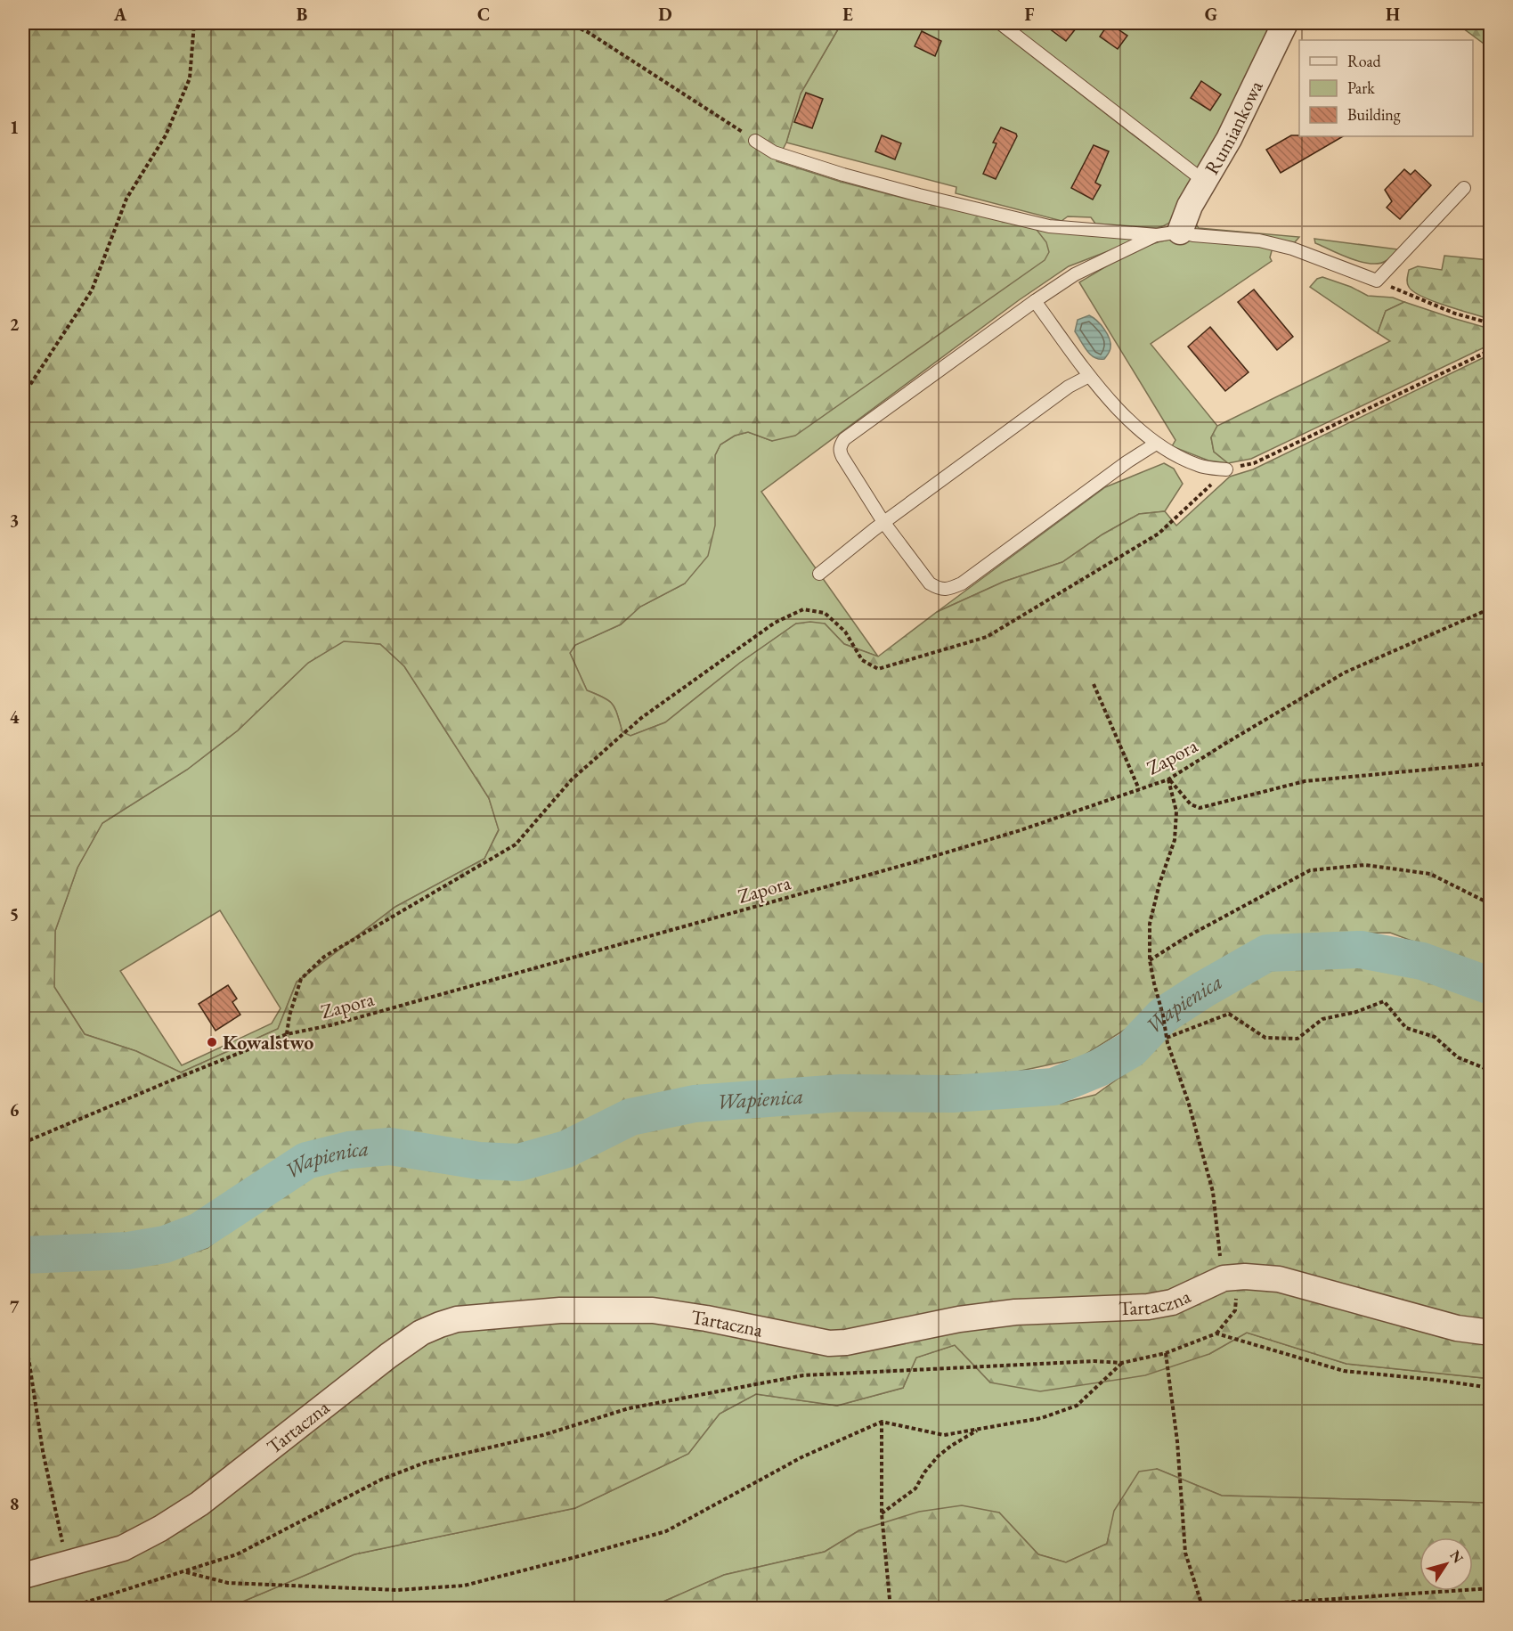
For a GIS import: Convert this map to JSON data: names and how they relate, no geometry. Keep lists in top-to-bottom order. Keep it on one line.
{"streets":{"street":["Rumiankowa","Tartaczna"],"path":["Zapora"]},"water":["Wapienica"],"places":["Kowalstwo"],"legend":["Road","Park","Building"],"north":"top right","grid":{"columns":["A","B","C","D","E","F","G","H"],"rows":["1","2","3","4","5","6","7","8"]}}
